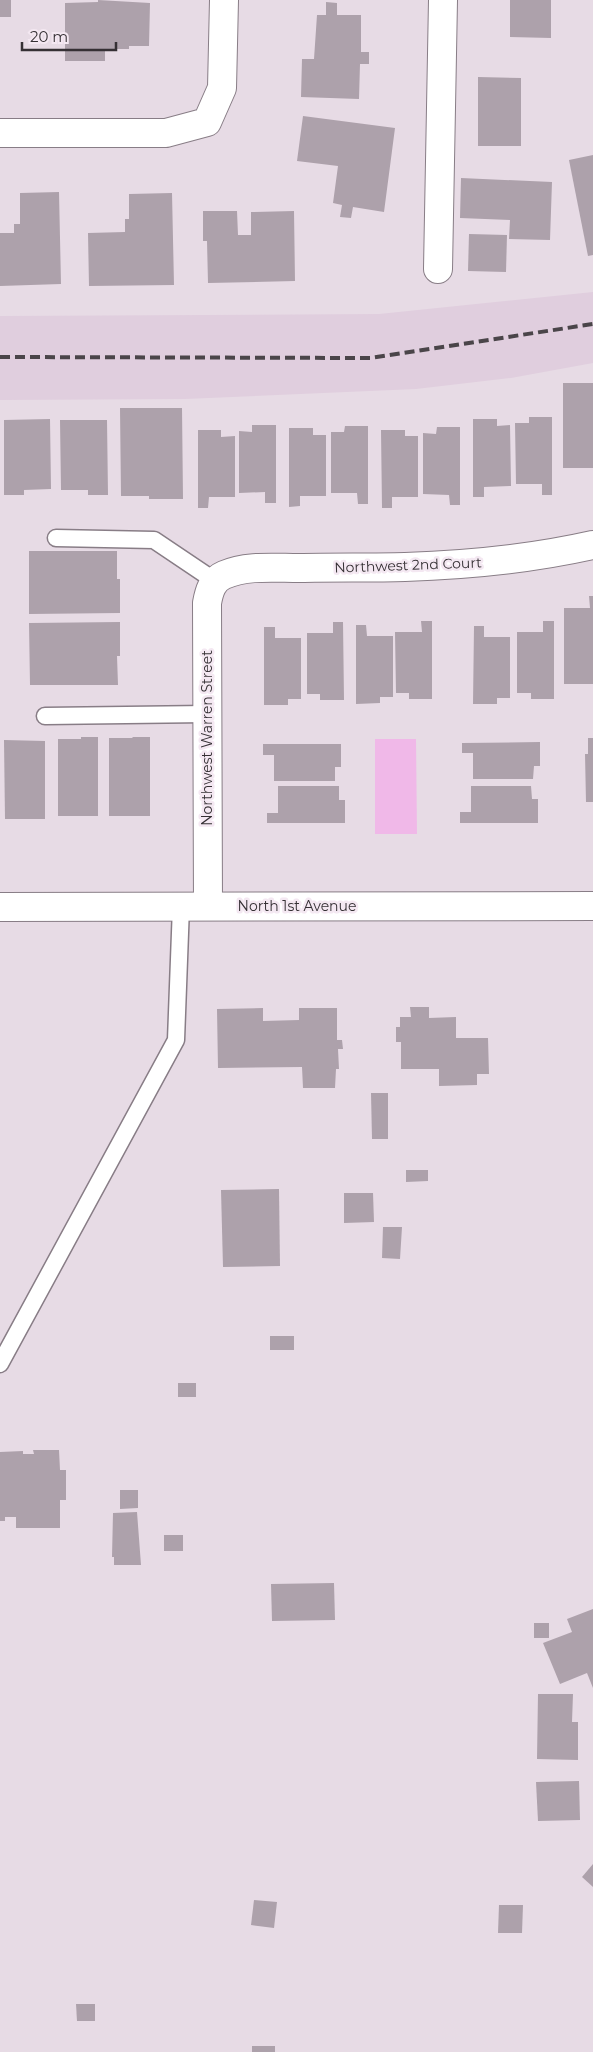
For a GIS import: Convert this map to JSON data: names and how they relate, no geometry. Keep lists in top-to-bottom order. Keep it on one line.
{"streets":{"street":["Northwest 2nd Court","Northwest Warren Street","North 1st Avenue"]},"crossings":[["Northwest 2nd Court","Northwest Warren Street"],["Northwest Warren Street","North 1st Avenue"]],"scale_bar":"20 m"}
